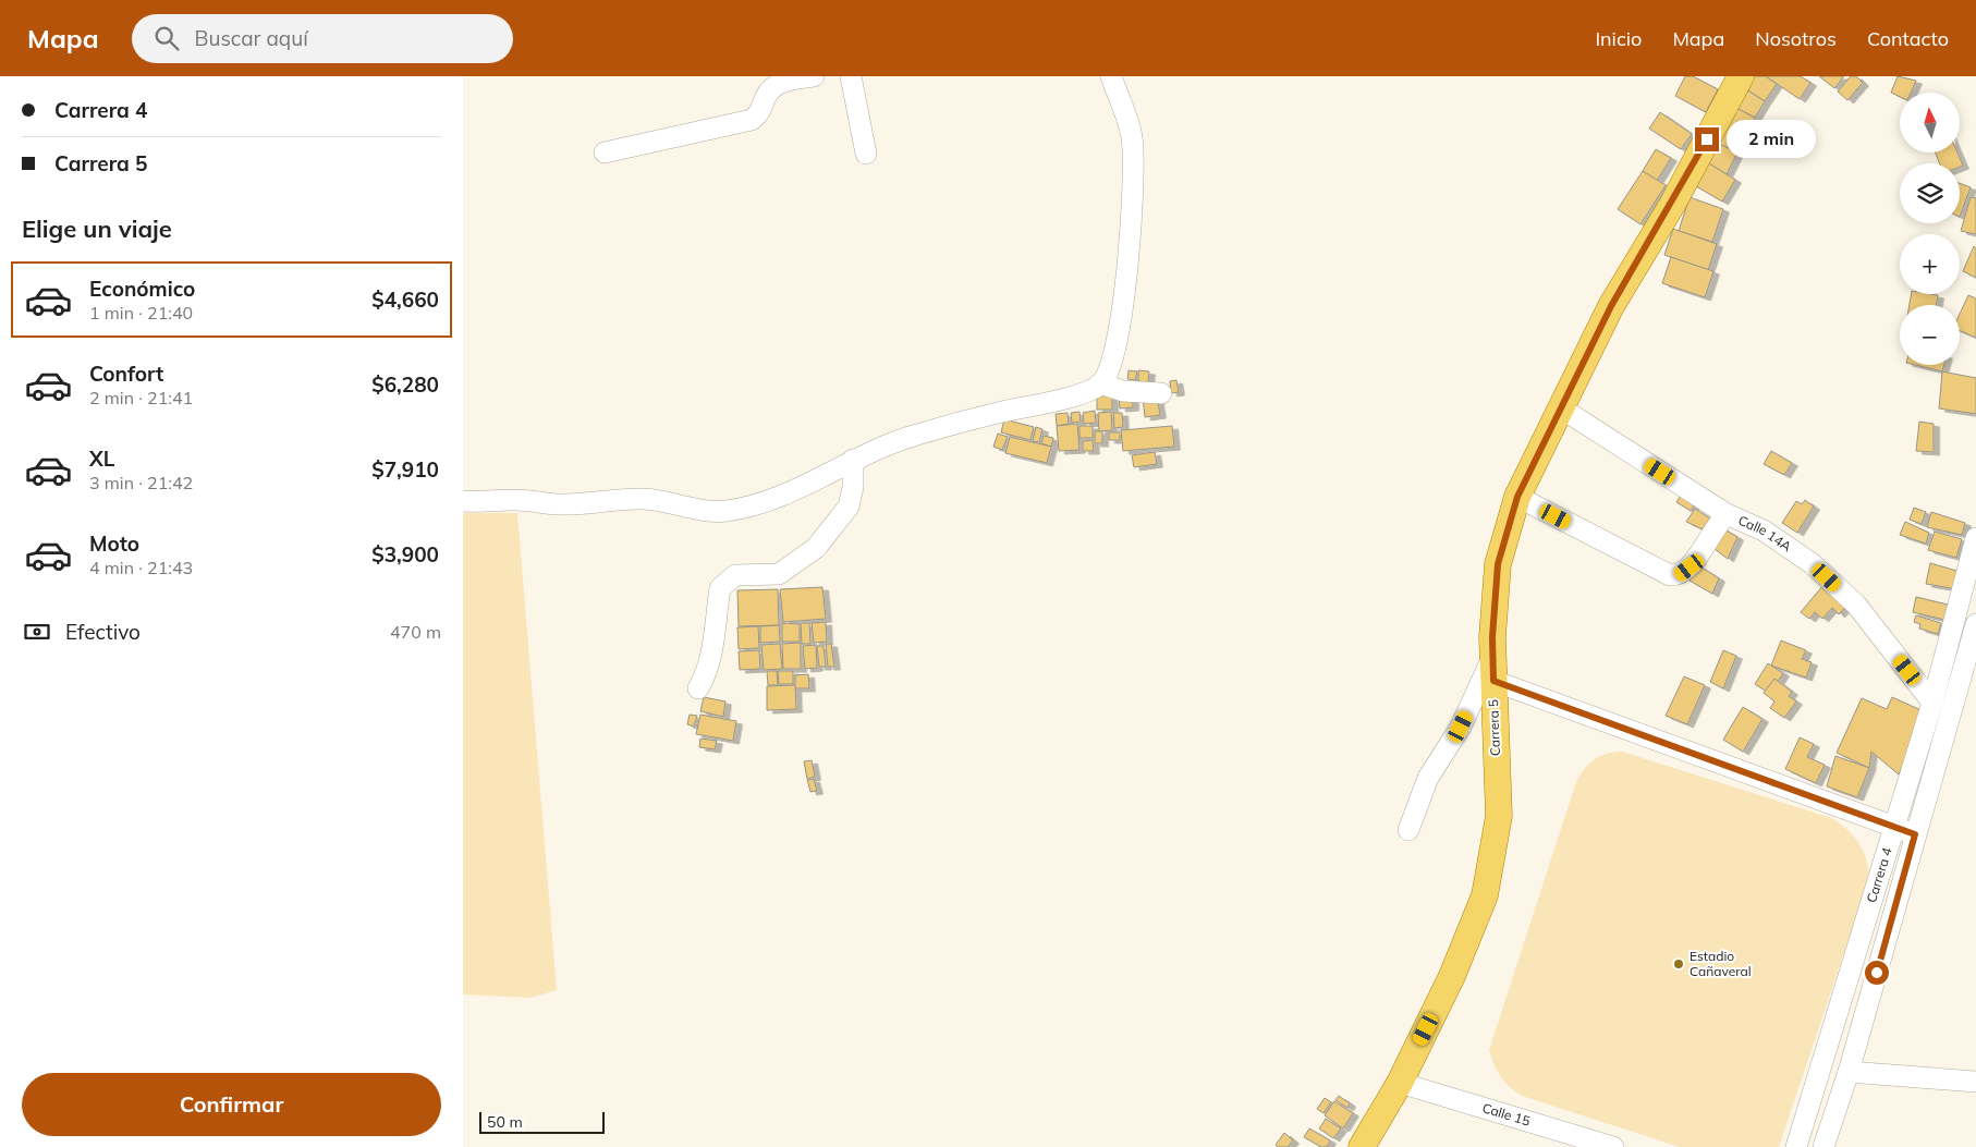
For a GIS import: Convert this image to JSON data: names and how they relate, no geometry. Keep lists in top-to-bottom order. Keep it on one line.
{"streets":{"main road":["Carrera 5"],"street":["Calle 14A","Carrera 4","Calle 15"]},"crossings":[["Calle 14A","Carrera 5"],["Calle 14A","Carrera 4"],["Carrera 5","Calle 15"]],"places":["Estadio Cañaveral"],"scale_bar":"50 m","north":"top","page":{"header":"Mapa","search":"Buscar aquí","nav":["Inicio","Mapa","Nosotros","Contacto"],"banner":["Carrera 4","Carrera 5"],"map_buttons":["+","−"],"bubble":"2 min","heading":"Elige un viaje","list":[{"name":"Económico","note":"1 min · 21:40","value":"$4,660"},{"name":"Confort","note":"2 min · 21:41","value":"$6,280"},{"name":"XL","note":"3 min · 21:42","value":"$7,910"},{"name":"Moto","note":"4 min · 21:43","value":"$3,900"}],"pay":["Efectivo","470 m"],"buttons":"Confirmar","scale":"50 m"}}
